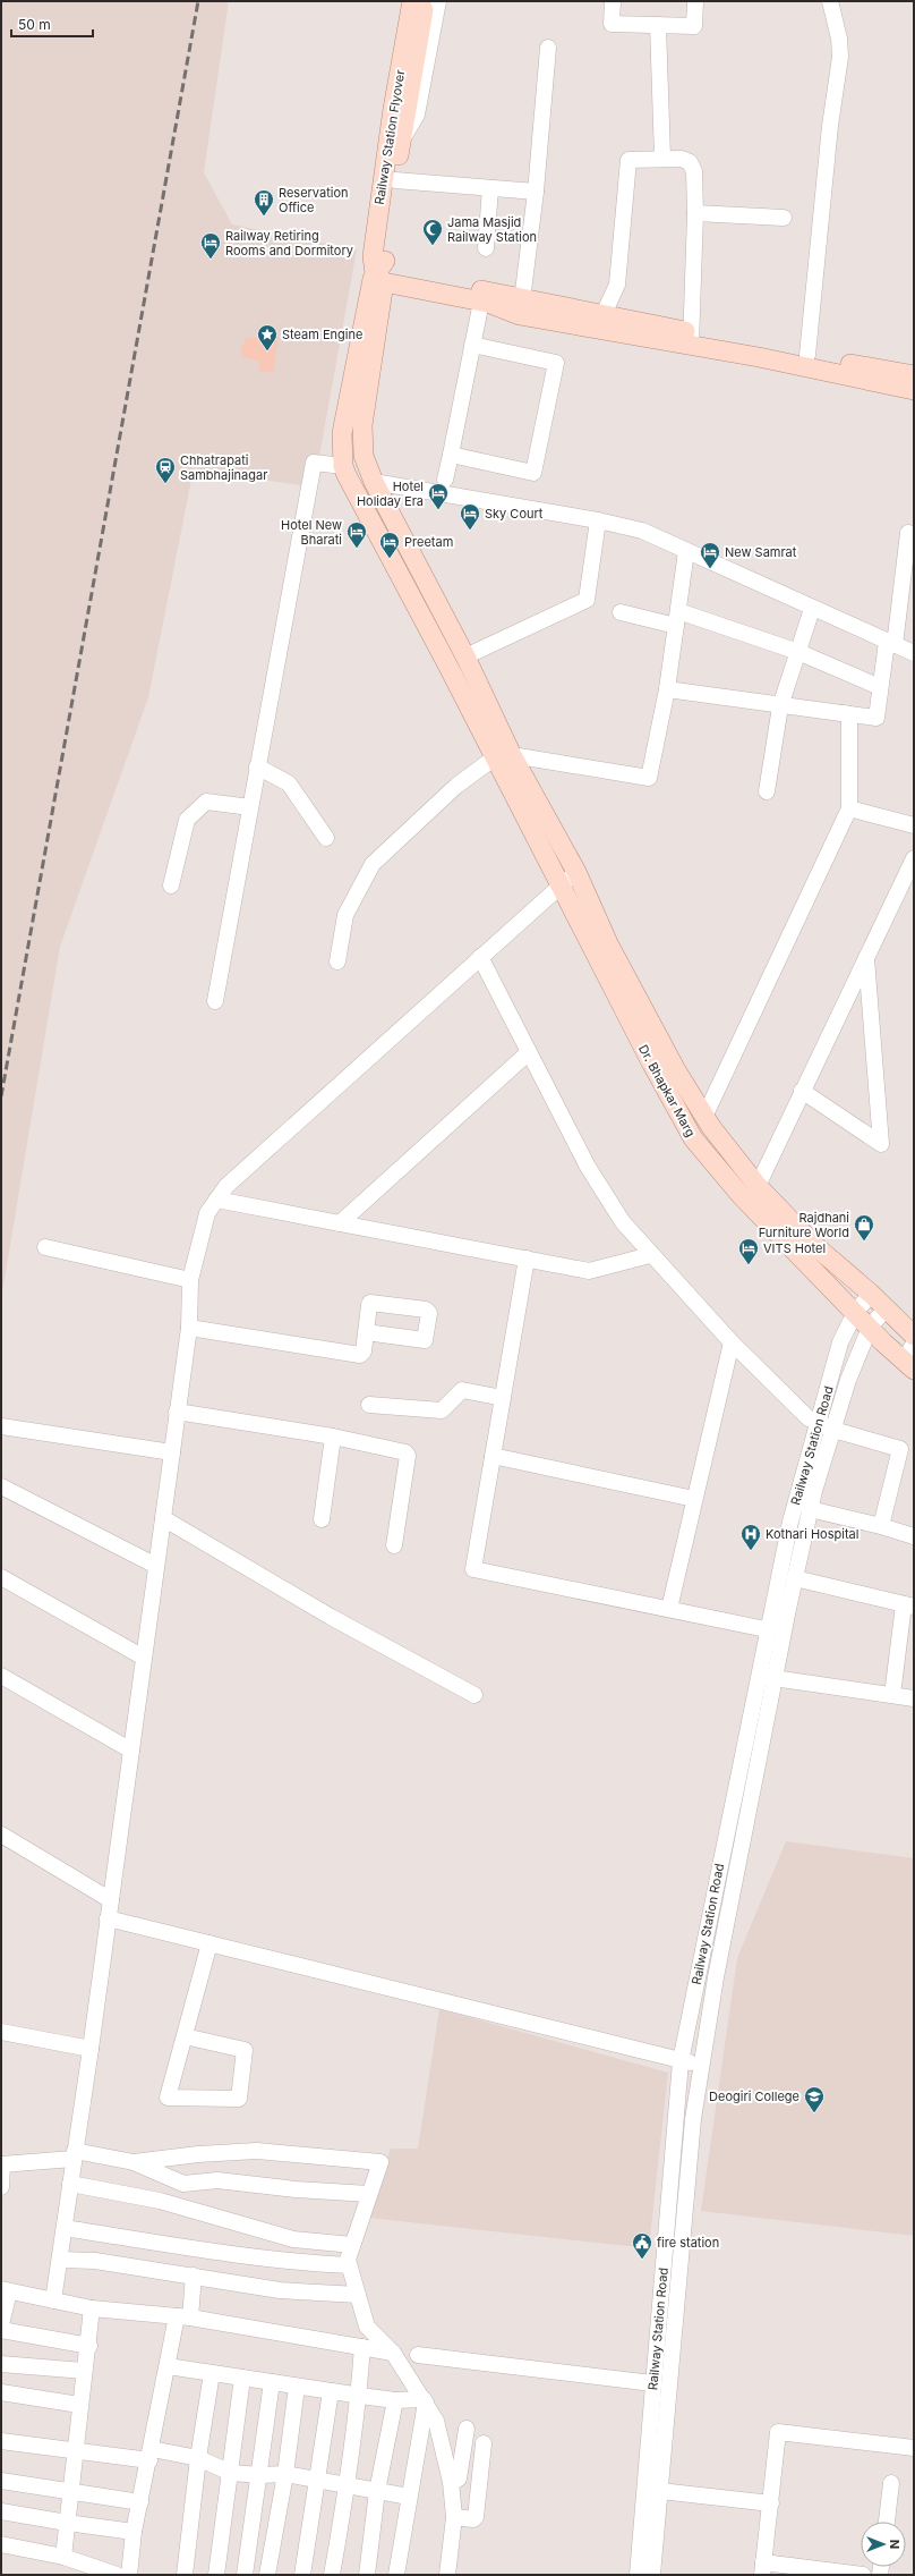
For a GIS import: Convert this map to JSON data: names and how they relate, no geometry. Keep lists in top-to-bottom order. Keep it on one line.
{"streets":{"main road":["Railway Station Flyover","Dr. Bhapkar Marg"],"street":["Railway Station Road"]},"crossings":[["Dr. Bhapkar Marg","Railway Station Road"]],"places":{"building":["Reservation Office"],"mosque":["Jama Masjid Railway Station"],"hotel":["Railway Retiring Rooms and Dormitory","Hotel Holiday Era","Sky Court","Hotel New Bharati","Preetam","New Samrat","VITS Hotel"],"place":["Steam Engine"],"station":["Chhatrapati Sambhajinagar"],"shop":["Rajdhani Furniture World"],"hospital":["Kothari Hospital"],"school or university":["Deogiri College"],"public building":["fire station"]},"scale_bar":"50 m","north":"right"}
